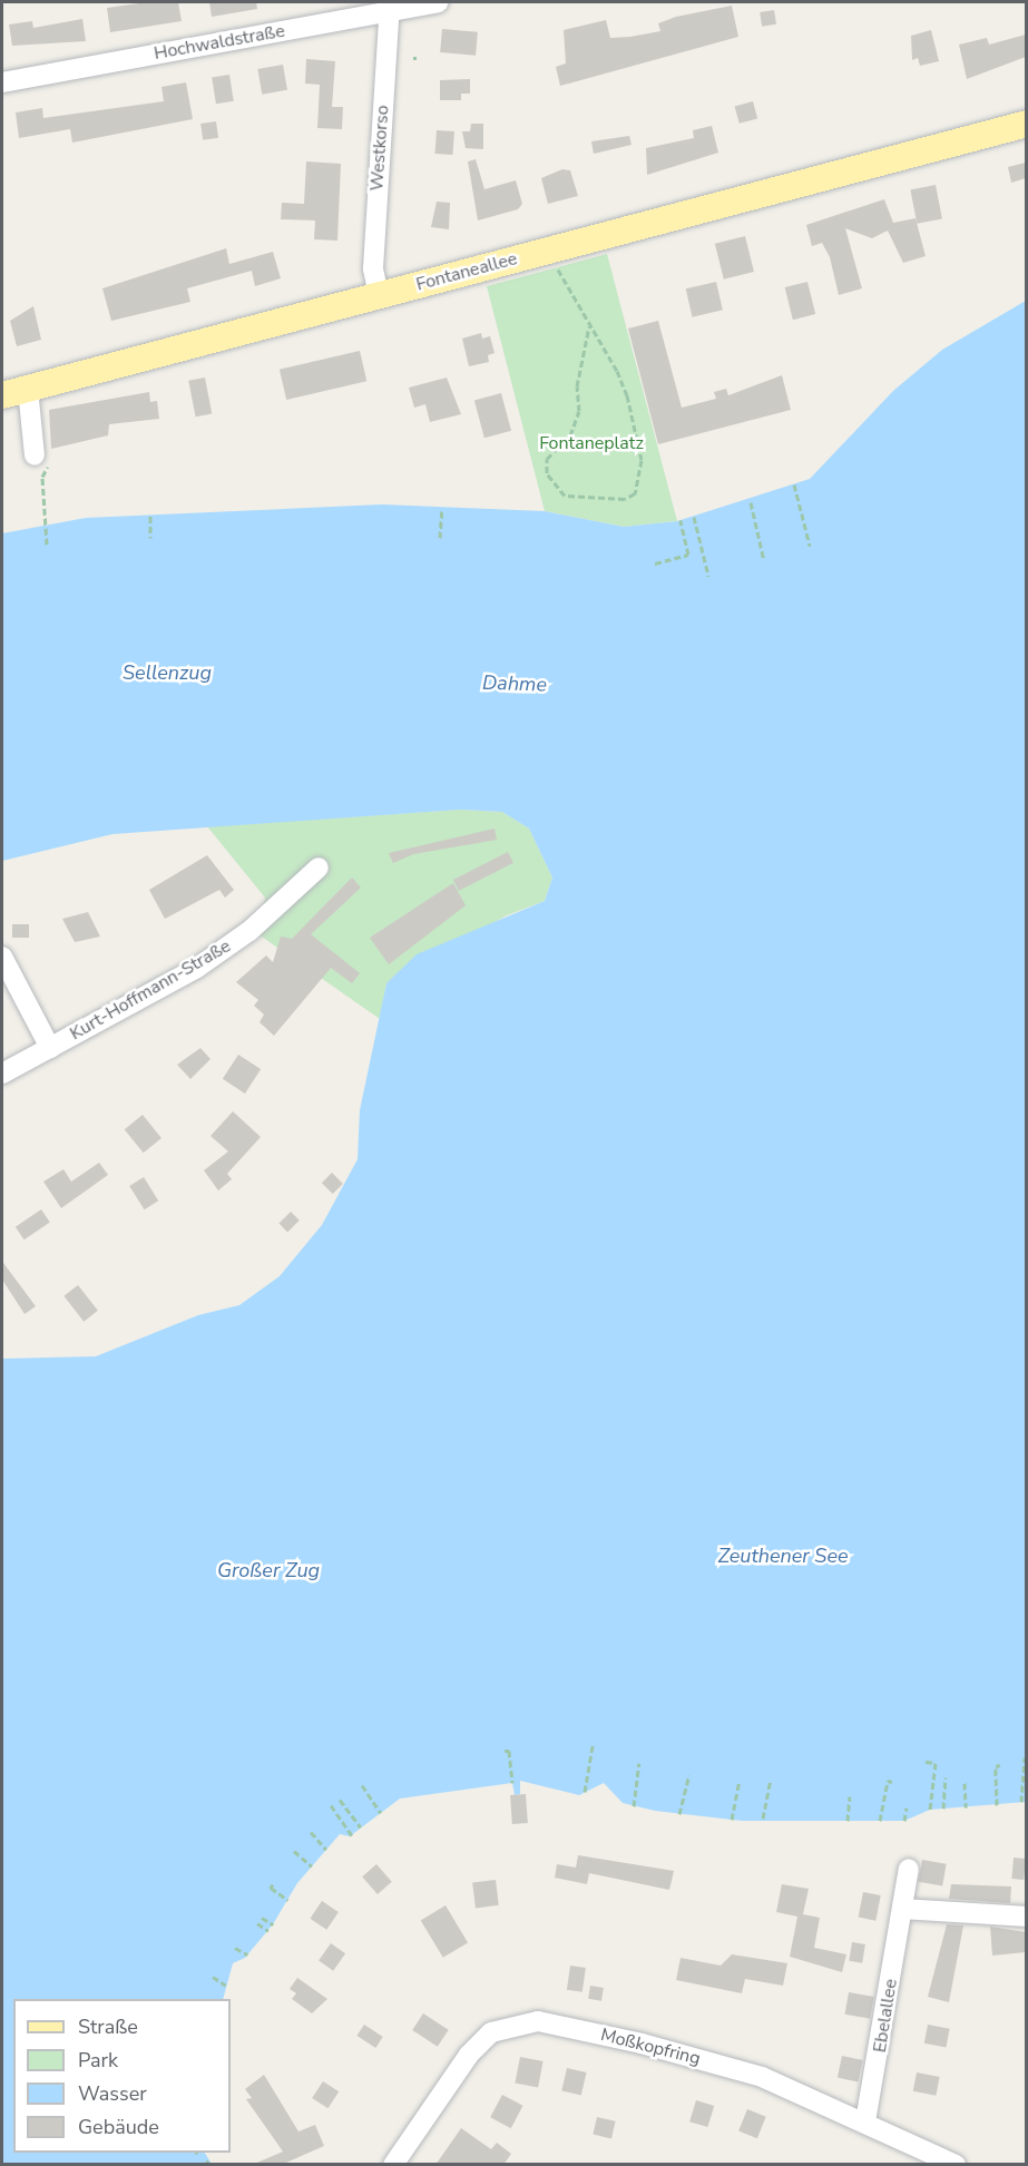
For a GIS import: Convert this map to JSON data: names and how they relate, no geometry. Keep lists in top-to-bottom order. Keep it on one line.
{"streets":{"main road":["Fontaneallee"],"street":["Hochwaldstraße","Westkorso","Kurt-Hoffmann-Straße","Ebelallee","Moßkopfring"]},"crossings":[["Hochwaldstraße","Westkorso"],["Westkorso","Fontaneallee"],["Ebelallee","Moßkopfring"]],"water":["Sellenzug","Dahme","Zeuthener See","Großer Zug"],"parks":["Fontaneplatz"],"legend":["Straße","Park","Wasser","Gebäude"]}
